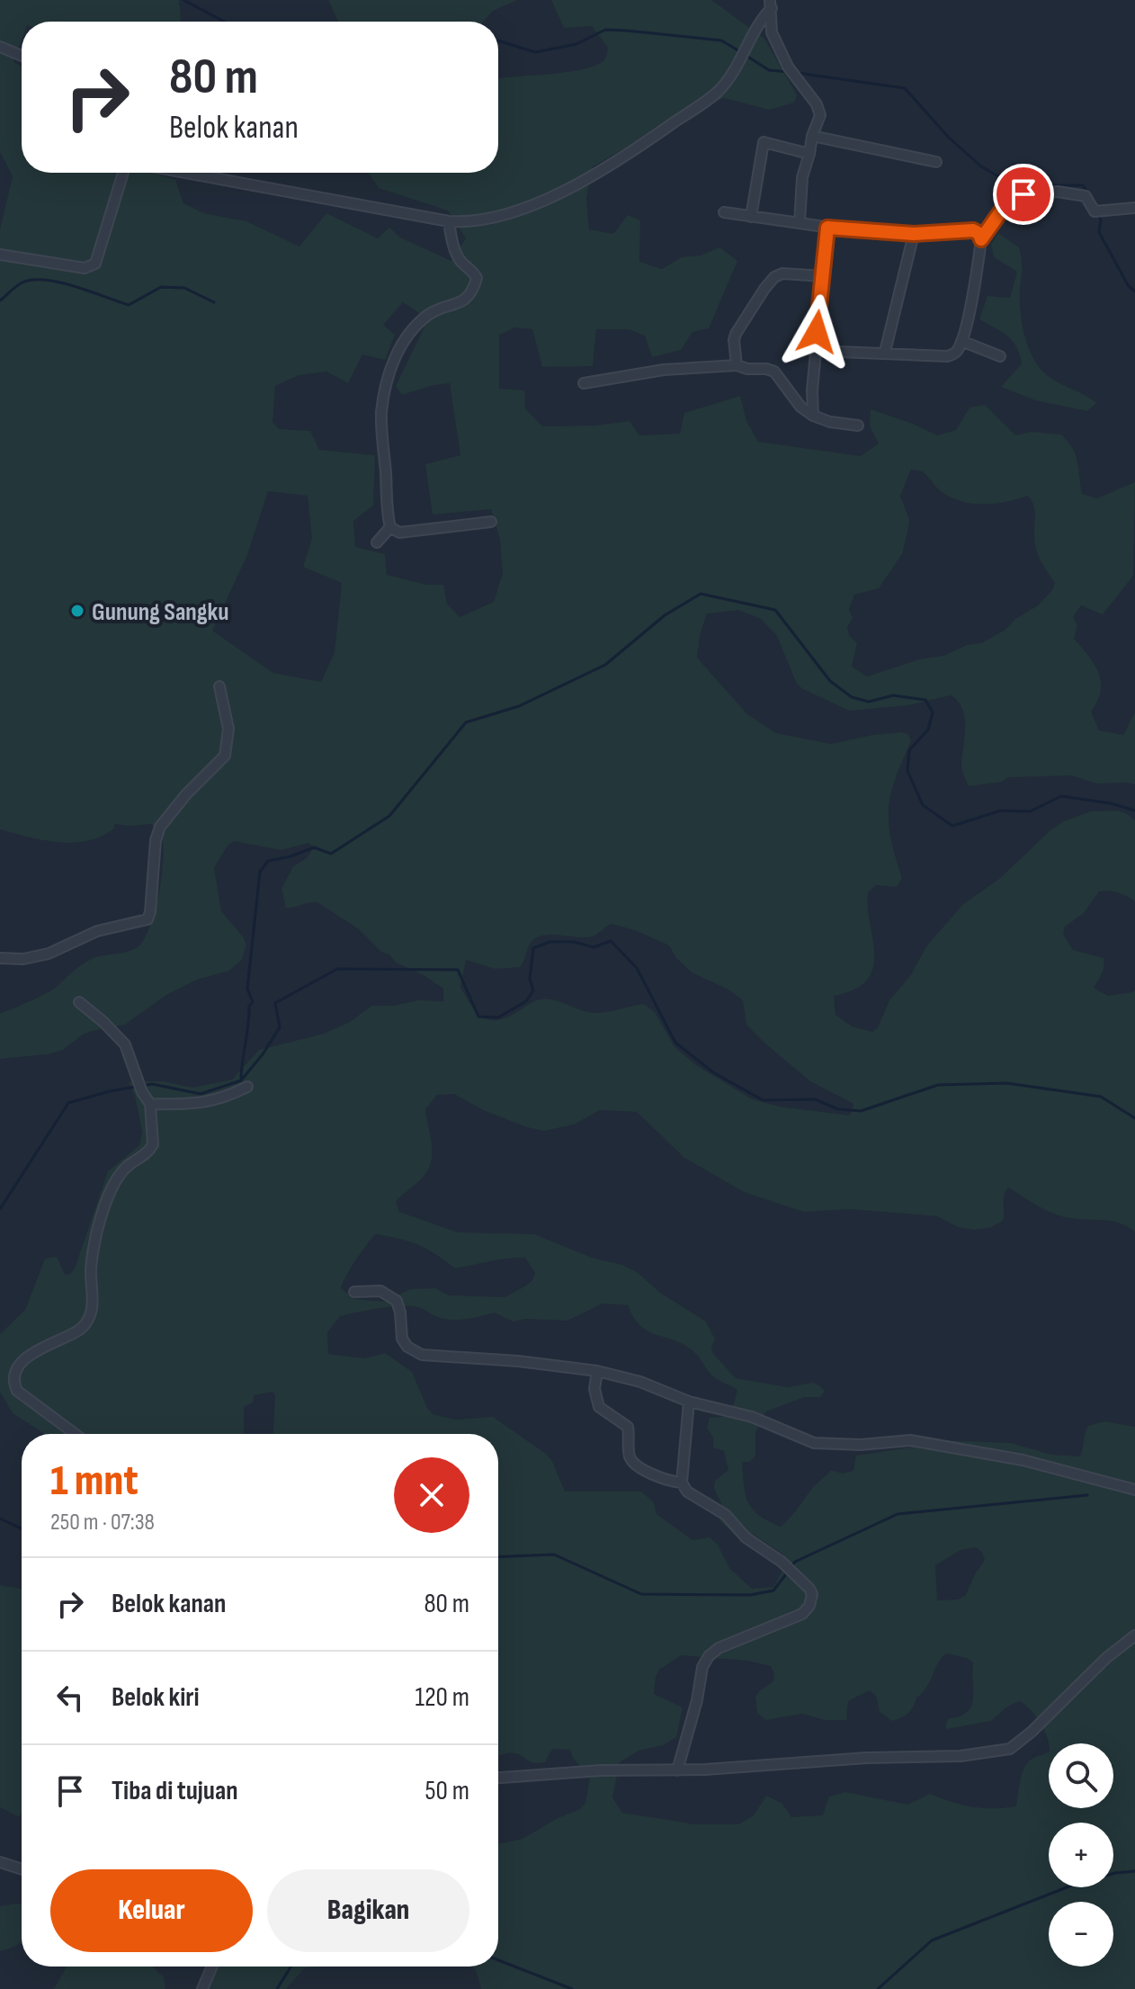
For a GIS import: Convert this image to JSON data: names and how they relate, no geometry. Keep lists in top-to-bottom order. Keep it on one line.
{"places":["Gunung Sangku"],"page":{"turn":["80 m","Belok kanan"],"heading":["1 mnt","250 m · 07:38"],"list":[{"name":"Belok kanan","value":"80 m"},{"name":"Belok kiri","value":"120 m"},{"name":"Tiba di tujuan","value":"50 m"}],"map_buttons":["+","−"],"buttons":["Keluar","Bagikan"]}}
